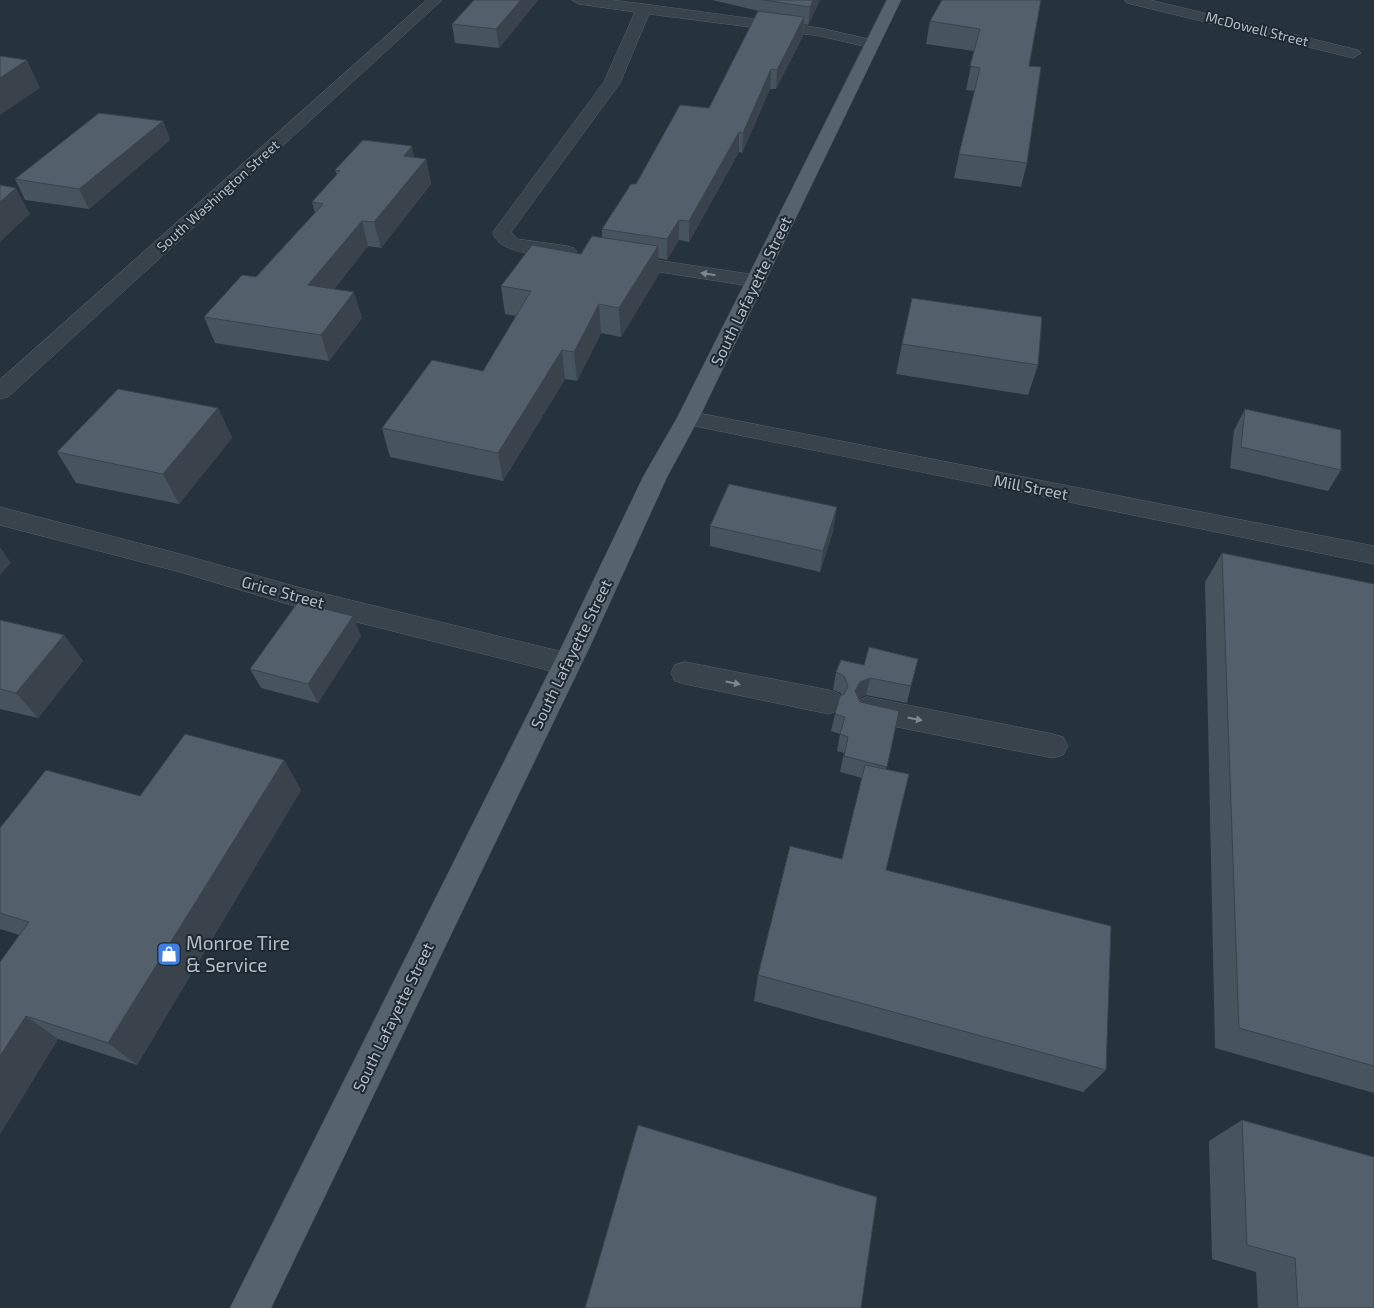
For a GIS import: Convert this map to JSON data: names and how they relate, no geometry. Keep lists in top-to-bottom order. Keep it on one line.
{"streets":{"main road":["South Lafayette Street"],"street":["McDowell Street","South Washington Street","Mill Street","Grice Street"]},"crossings":[["South Lafayette Street","Mill Street"],["South Lafayette Street","Grice Street"]],"places":{"shop":["Monroe Tire & Service"]}}
